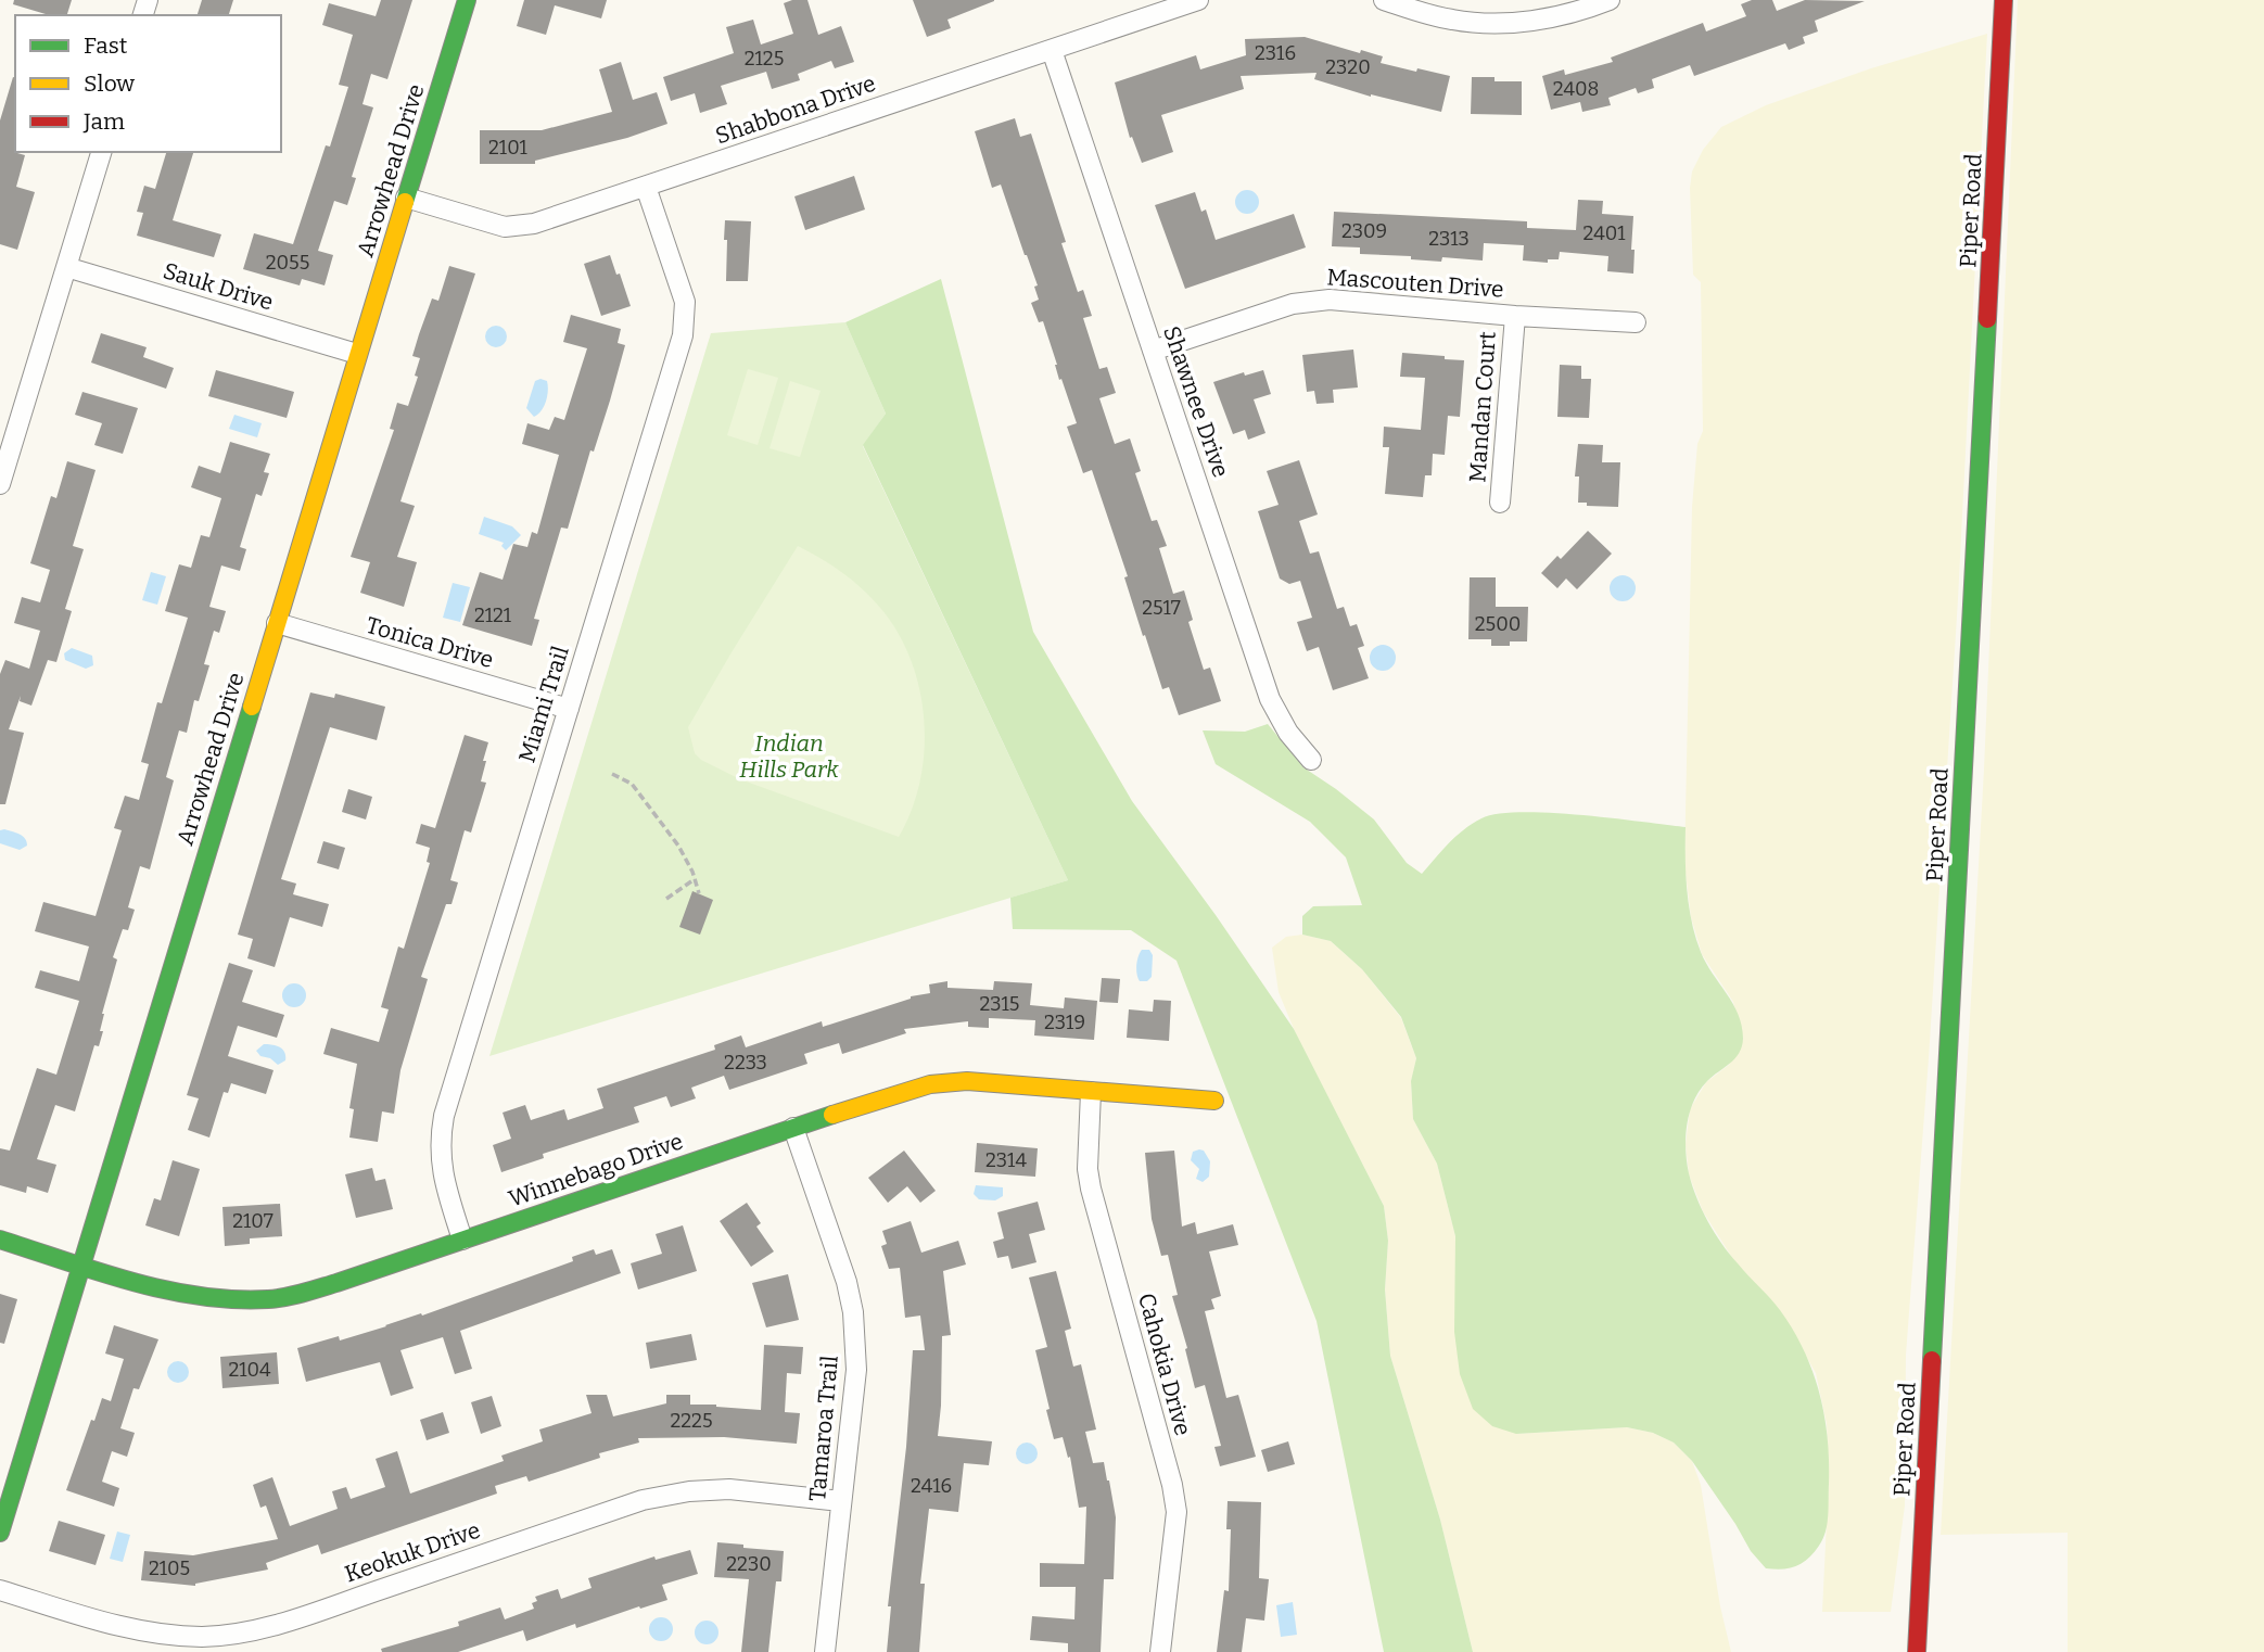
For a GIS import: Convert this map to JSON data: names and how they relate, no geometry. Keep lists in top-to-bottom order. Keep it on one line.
{"streets":{"street":["Shabbona Drive","Arrowhead Drive","Piper Road","Mascouten Drive","Sauk Drive","Shawnee Drive","Mandan Court","Tonica Drive","Miami Trail","Winnebago Drive","Cahokia Drive","Tamaroa Trail","Keokuk Drive"]},"crossings":[["Shabbona Drive","Arrowhead Drive"],["Shabbona Drive","Shawnee Drive"],["Shabbona Drive","Miami Trail"],["Arrowhead Drive","Sauk Drive"],["Arrowhead Drive","Tonica Drive"],["Arrowhead Drive","Winnebago Drive"],["Mascouten Drive","Shawnee Drive"],["Mascouten Drive","Mandan Court"],["Tonica Drive","Miami Trail"],["Miami Trail","Winnebago Drive"],["Winnebago Drive","Cahokia Drive"],["Winnebago Drive","Tamaroa Trail"],["Tamaroa Trail","Keokuk Drive"]],"parks":["Indian Hills Park"],"house_numbers":["2316","2125","2320","2408","2101","2309","2401","2313","2055","2517","2121","2500","2315","2319","2233","2314","2107","2104","2225","2416","2230","2105"],"legend":["Fast","Slow","Jam"]}
